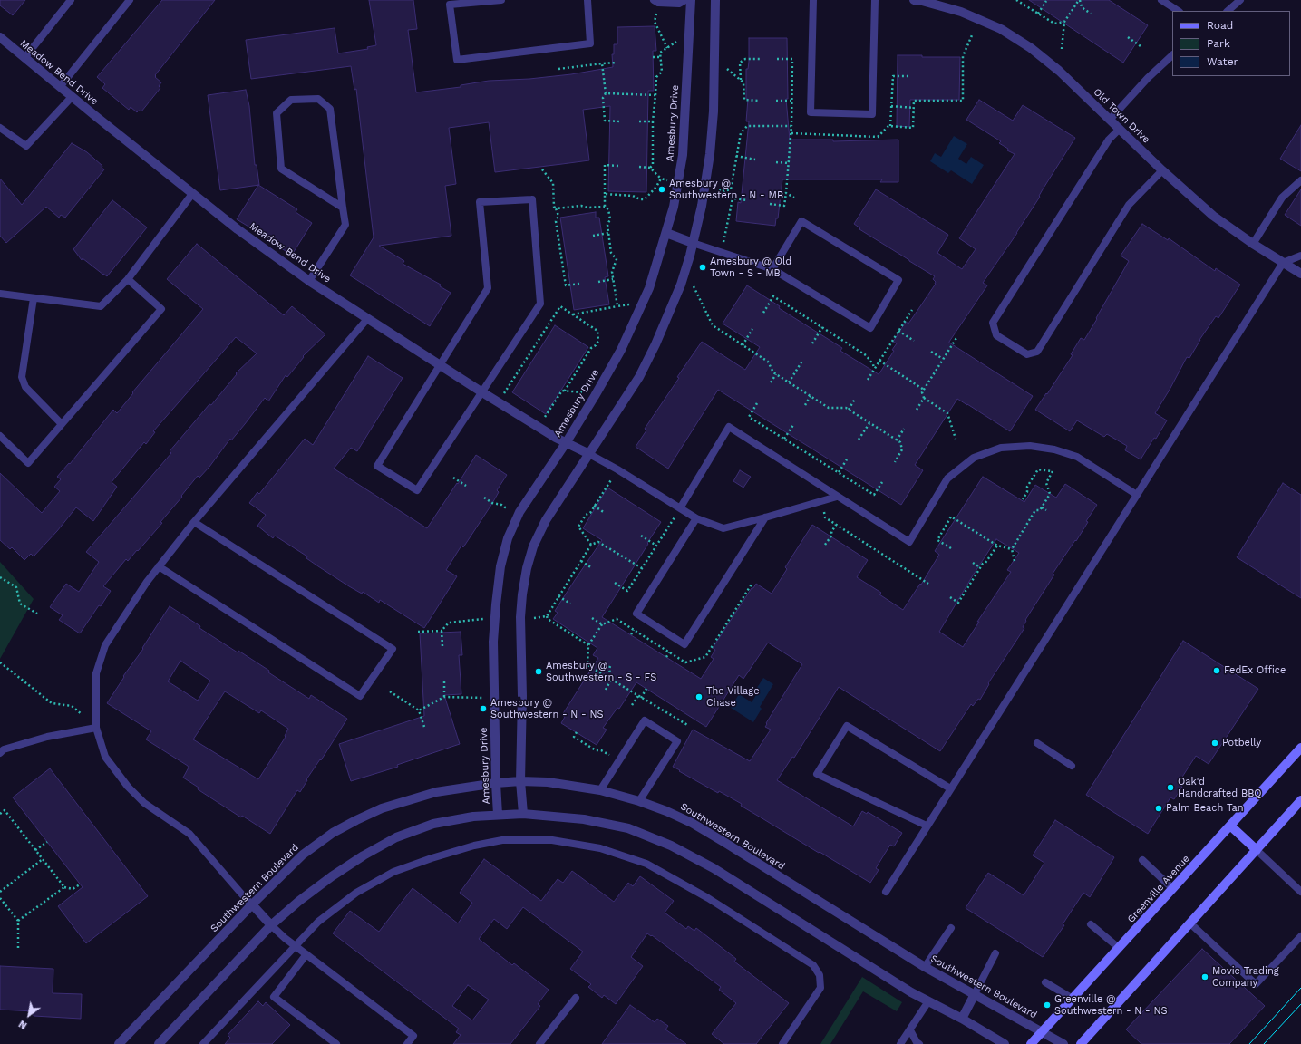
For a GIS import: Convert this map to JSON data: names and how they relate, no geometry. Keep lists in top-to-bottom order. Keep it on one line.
{"streets":{"main road":["Greenville Avenue"],"street":["Meadow Bend Drive","Old Town Drive","Amesbury Drive","Southwestern Boulevard"]},"crossings":[["Meadow Bend Drive","Amesbury Drive"],["Amesbury Drive","Southwestern Boulevard"],["Southwestern Boulevard","Greenville Avenue"]],"places":["Amesbury @ Southwestern - N - MB","Amesbury @ Old Town - S - MB","FedEx Office","Amesbury @ Southwestern - S - FS","The Village Chase","Amesbury @ Southwestern - N - NS","Potbelly","Oak'd Handcrafted BBQ","Palm Beach Tan","Movie Trading Company","Greenville @ Southwestern - N - NS"],"legend":["Road","Park","Water"],"north":"bottom left"}
